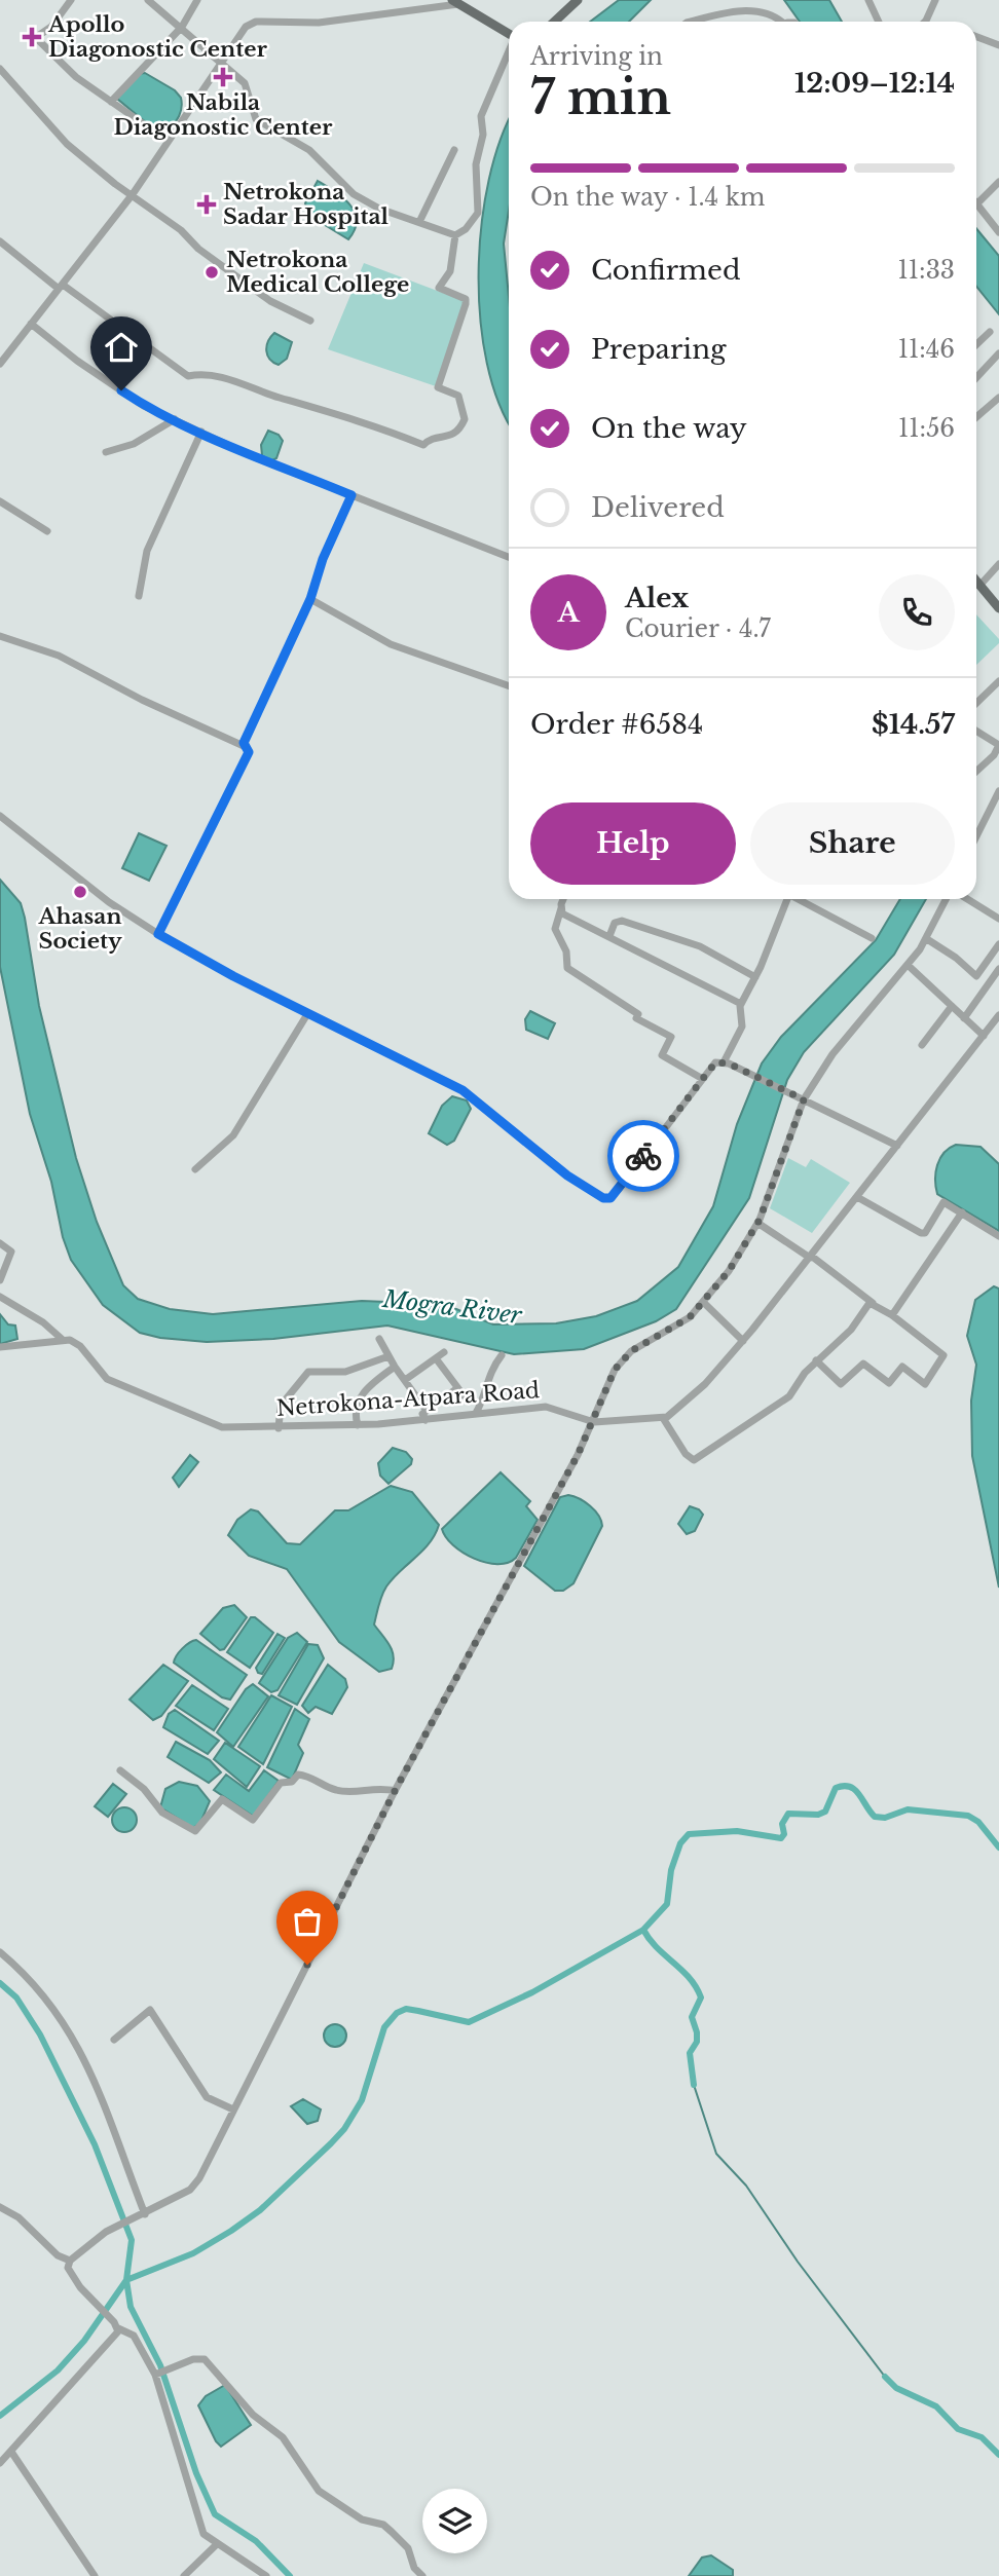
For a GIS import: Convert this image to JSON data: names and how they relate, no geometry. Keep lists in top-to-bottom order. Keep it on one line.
{"streets":{"street":["Netrokona-Atpara Road"]},"water":["Mogra River"],"places":{"health":["Apollo Diagonostic Center","Nabila Diagonostic Center","Netrokona Sadar Hospital"],"other":["Netrokona Medical College","Ahasan Society"]},"page":{"heading":["7 min","Arriving in","12:09–12:14"],"panel":["Alex","Courier · 4.7","Order #6584","$14.57"],"bar":"On the way · 1.4 km","list":[["Confirmed","11:33"],["Preparing","11:46"],["On the way","11:56"],"Delivered"],"round":"A","buttons":["Help","Share"]}}
